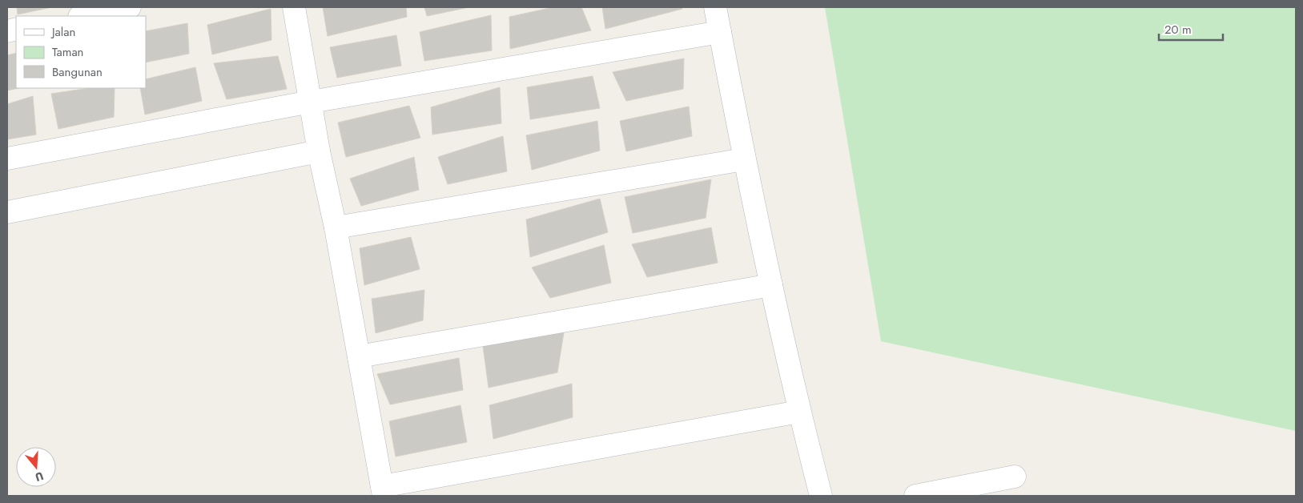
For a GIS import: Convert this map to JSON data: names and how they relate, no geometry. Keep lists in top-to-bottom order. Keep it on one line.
{"legend":["Jalan","Taman","Bangunan"],"scale_bar":"20 m","north":"bottom"}
